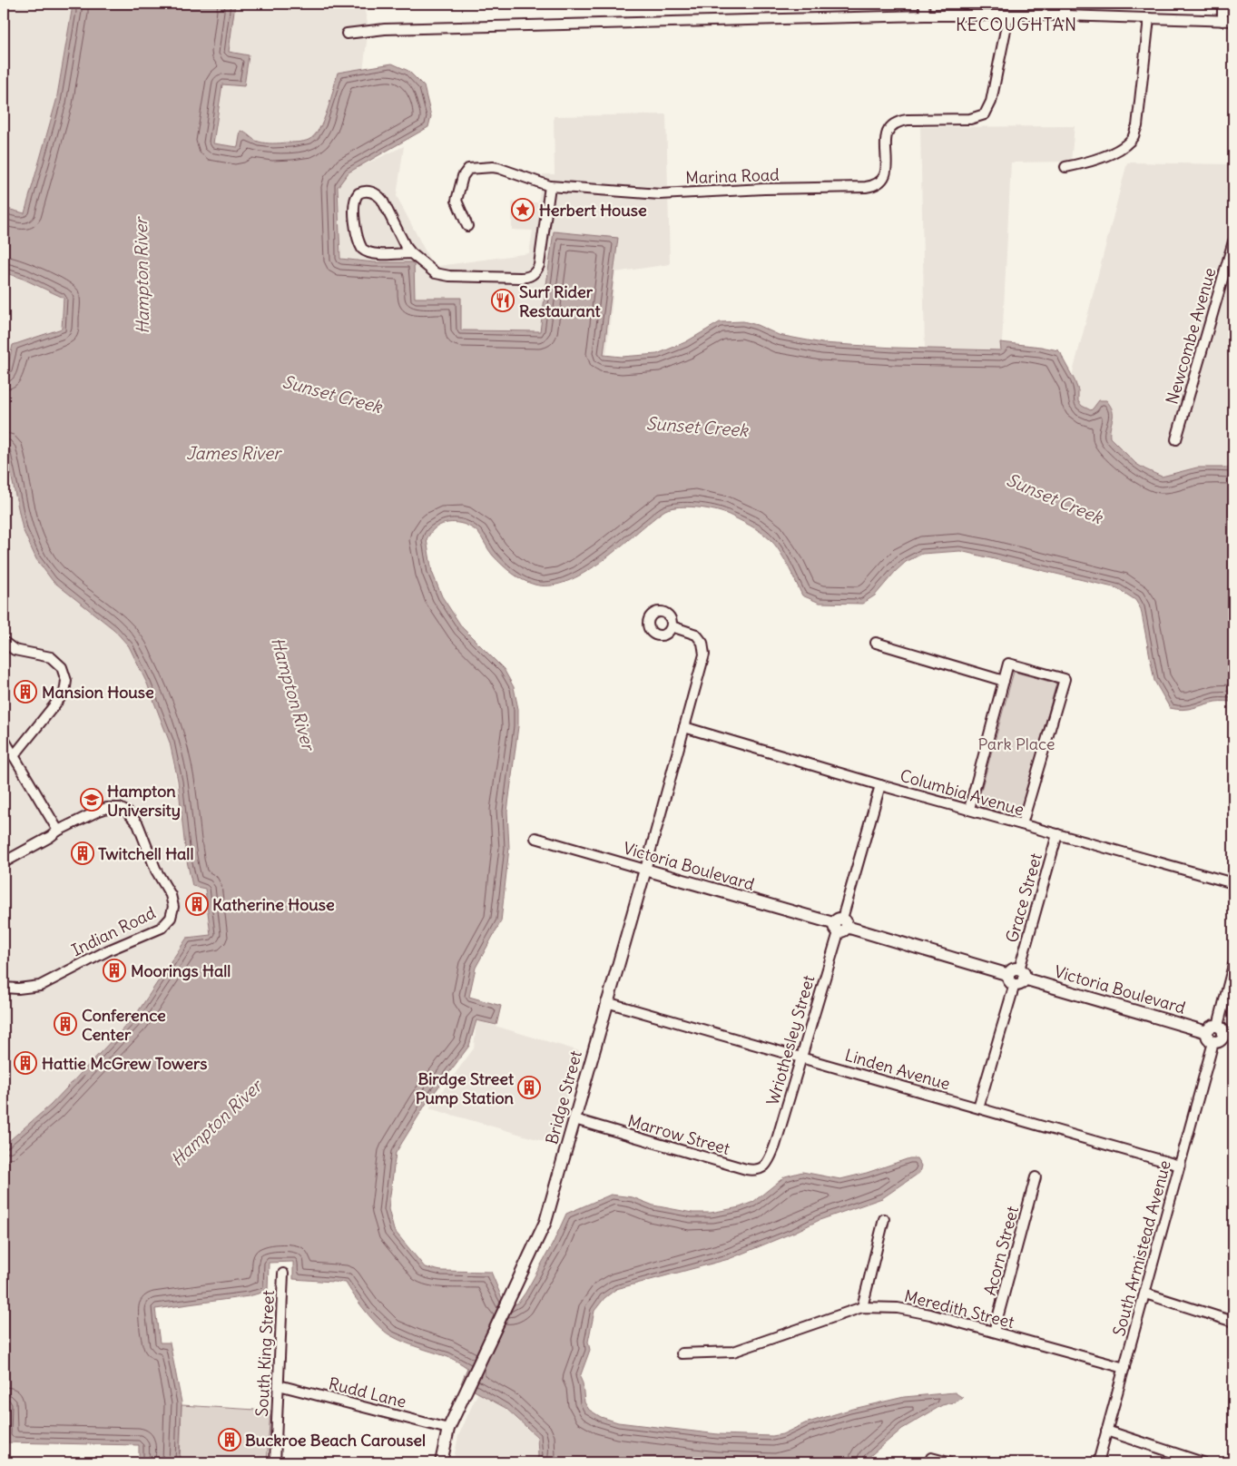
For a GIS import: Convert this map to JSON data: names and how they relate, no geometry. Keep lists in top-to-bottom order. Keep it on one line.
{"streets":{"street":["Marina Road","Newcombe Avenue","Columbia Avenue","Victoria Boulevard","Grace Street","Indian Road","Wriothesley Street","Linden Avenue","Bridge Street","Marrow Street","South Armistead Avenue","Acorn Street","Meredith Street","South King Street","Rudd Lane"]},"crossings":[["Columbia Avenue","Grace Street"],["Columbia Avenue","Wriothesley Street"],["Columbia Avenue","Bridge Street"],["Victoria Boulevard","Grace Street"],["Victoria Boulevard","Wriothesley Street"],["Victoria Boulevard","Bridge Street"],["Victoria Boulevard","South Armistead Avenue"],["Grace Street","Linden Avenue"],["Wriothesley Street","Linden Avenue"],["Wriothesley Street","Marrow Street"],["Linden Avenue","Bridge Street"],["Linden Avenue","South Armistead Avenue"],["Bridge Street","Marrow Street"],["Bridge Street","Rudd Lane"],["South Armistead Avenue","Meredith Street"],["Acorn Street","Meredith Street"],["South King Street","Rudd Lane"]],"districts":["KECOUGHTAN"],"water":["Hampton River","Sunset Creek","James River"],"parks":["Park Place"],"places":{"place":["Herbert House"],"restaurant":["Surf Rider Restaurant"],"building":["Mansion House","Twitchell Hall","Katherine House","Moorings Hall","Conference Center","Hattie McGrew Towers","Birdge Street Pump Station","Buckroe Beach Carousel"],"school or university":["Hampton University"]}}
